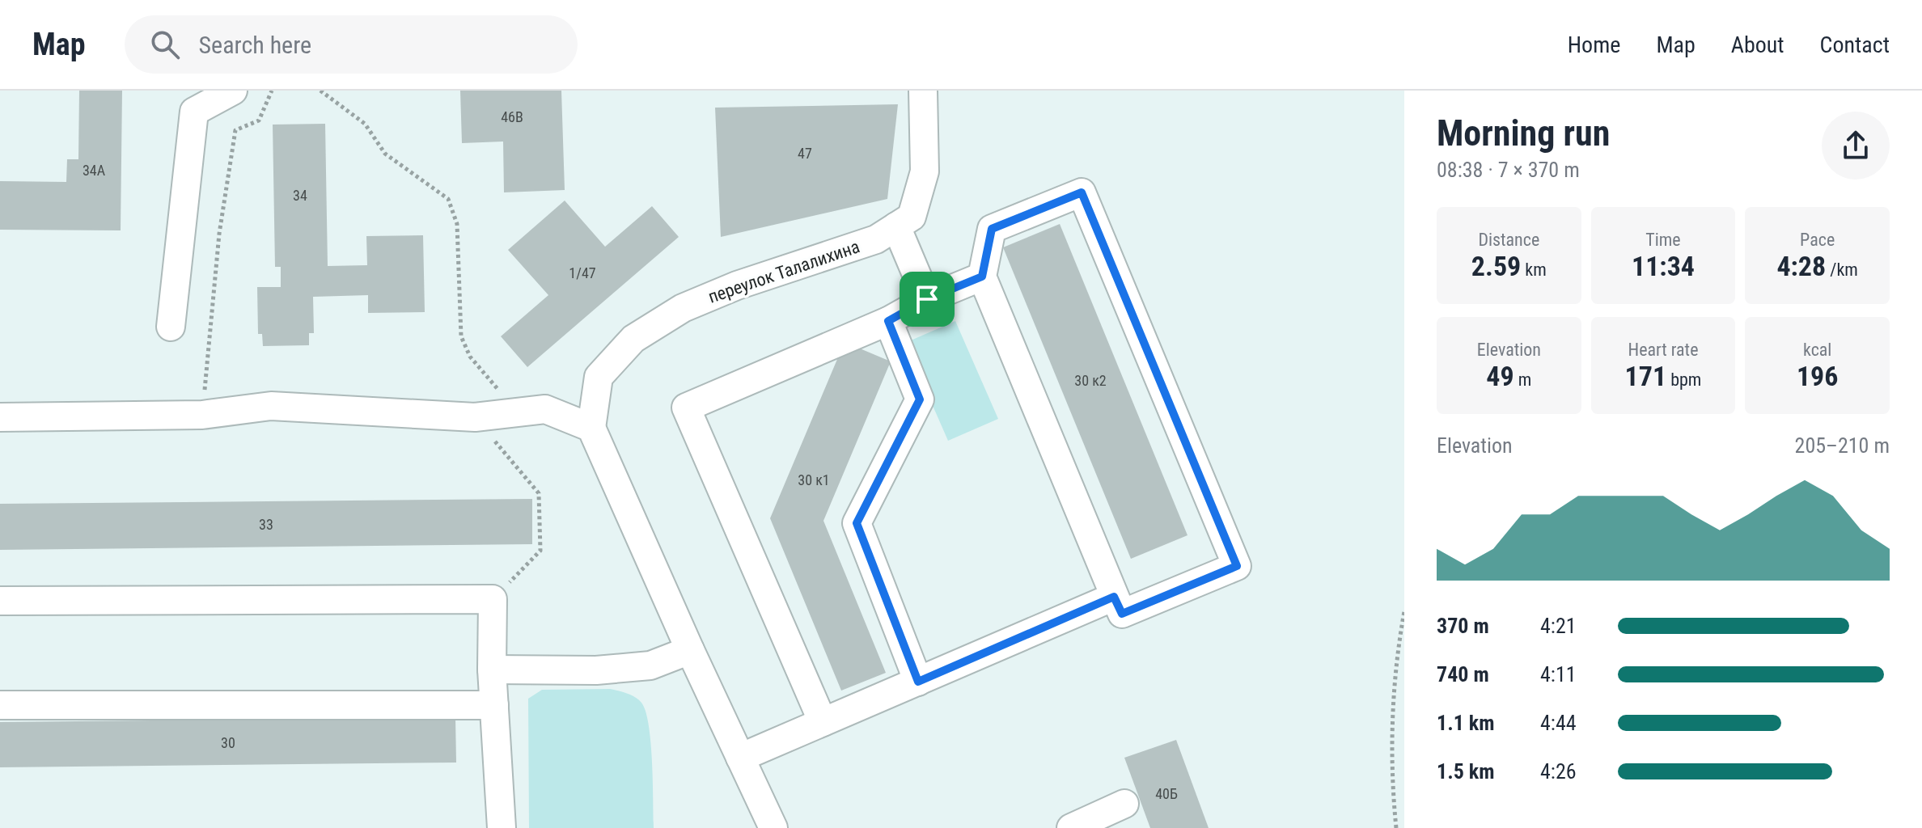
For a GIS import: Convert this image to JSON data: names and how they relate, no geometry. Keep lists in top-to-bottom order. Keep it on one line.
{"streets":{"street":["переулок Талалихина"]},"house_numbers":["46В","47","34А","34","1/47","30 к2","30 к1","33","30","40Б"],"page":{"header":"Map","search":"Search here","nav":["Home","Map","About","Contact"],"heading":["Morning run","08:38 · 7 × 370 m"],"stats":[["Distance","2.59 km"],["Time","11:34"],["Pace","4:28 /km"],["Elevation","49 m"],["Heart rate","171 bpm"],["kcal","196"]],"chart":["Elevation","205–210 m"],"list":[{"name":"370 m","note":"4:21"},{"name":"740 m","note":"4:11"},{"name":"1.1 km","note":"4:44"},{"name":"1.5 km","note":"4:26"}]}}
